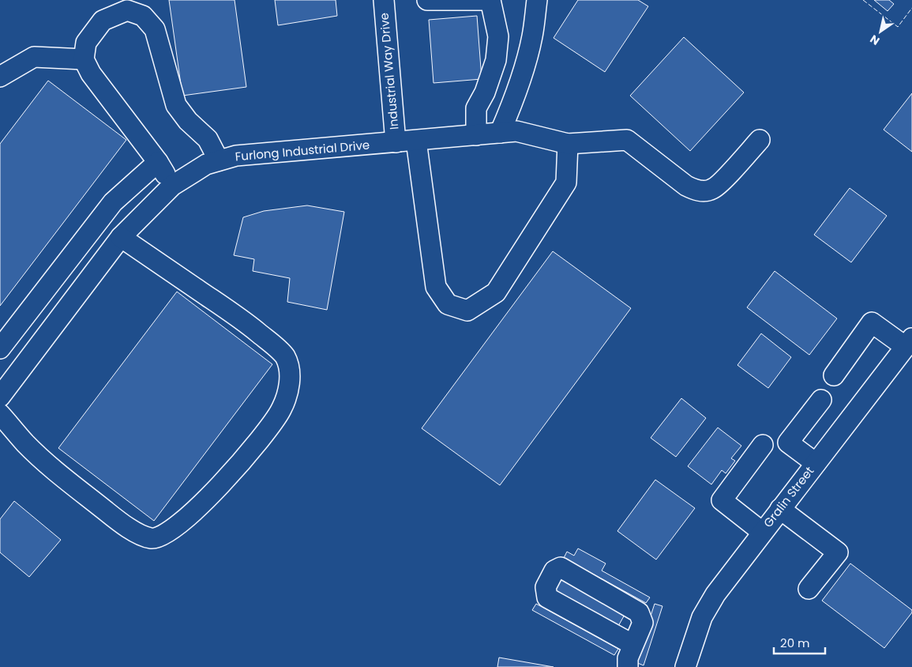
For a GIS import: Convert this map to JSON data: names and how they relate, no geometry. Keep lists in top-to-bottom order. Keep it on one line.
{"streets":{"street":["Industrial Way Drive","Furlong Industrial Drive","Gralin Street"]},"crossings":[["Industrial Way Drive","Furlong Industrial Drive"]],"scale_bar":"20 m","north":"bottom left"}
